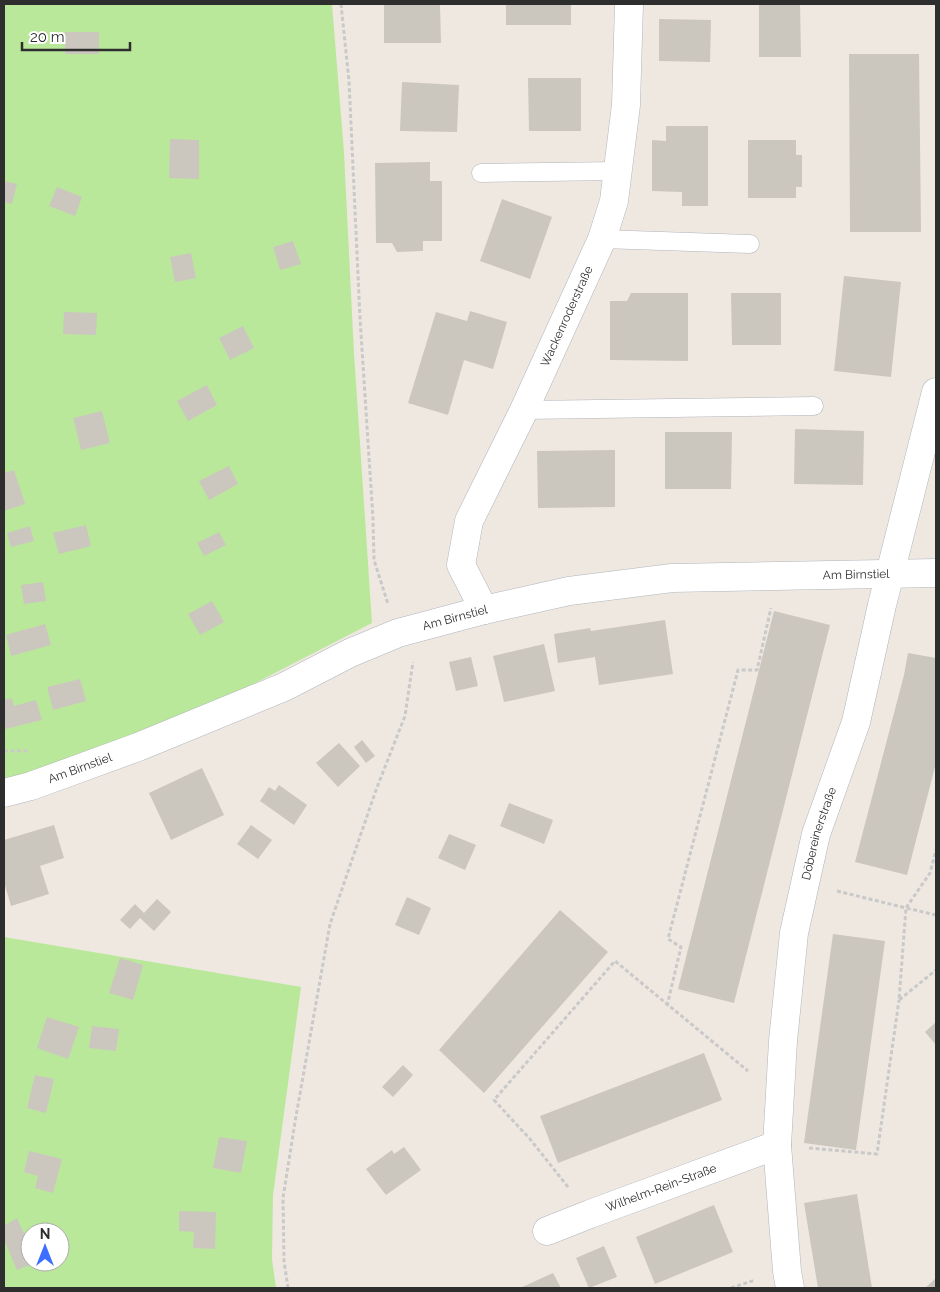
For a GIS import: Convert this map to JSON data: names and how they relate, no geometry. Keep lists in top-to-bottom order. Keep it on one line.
{"streets":{"street":["Wackenroderstraße","Am Birnstiel","Döbereinerstraße","Wilhelm-Rein-Straße"]},"crossings":[["Wackenroderstraße","Am Birnstiel"],["Am Birnstiel","Döbereinerstraße"],["Döbereinerstraße","Wilhelm-Rein-Straße"]],"scale_bar":"20 m","north":"top"}
